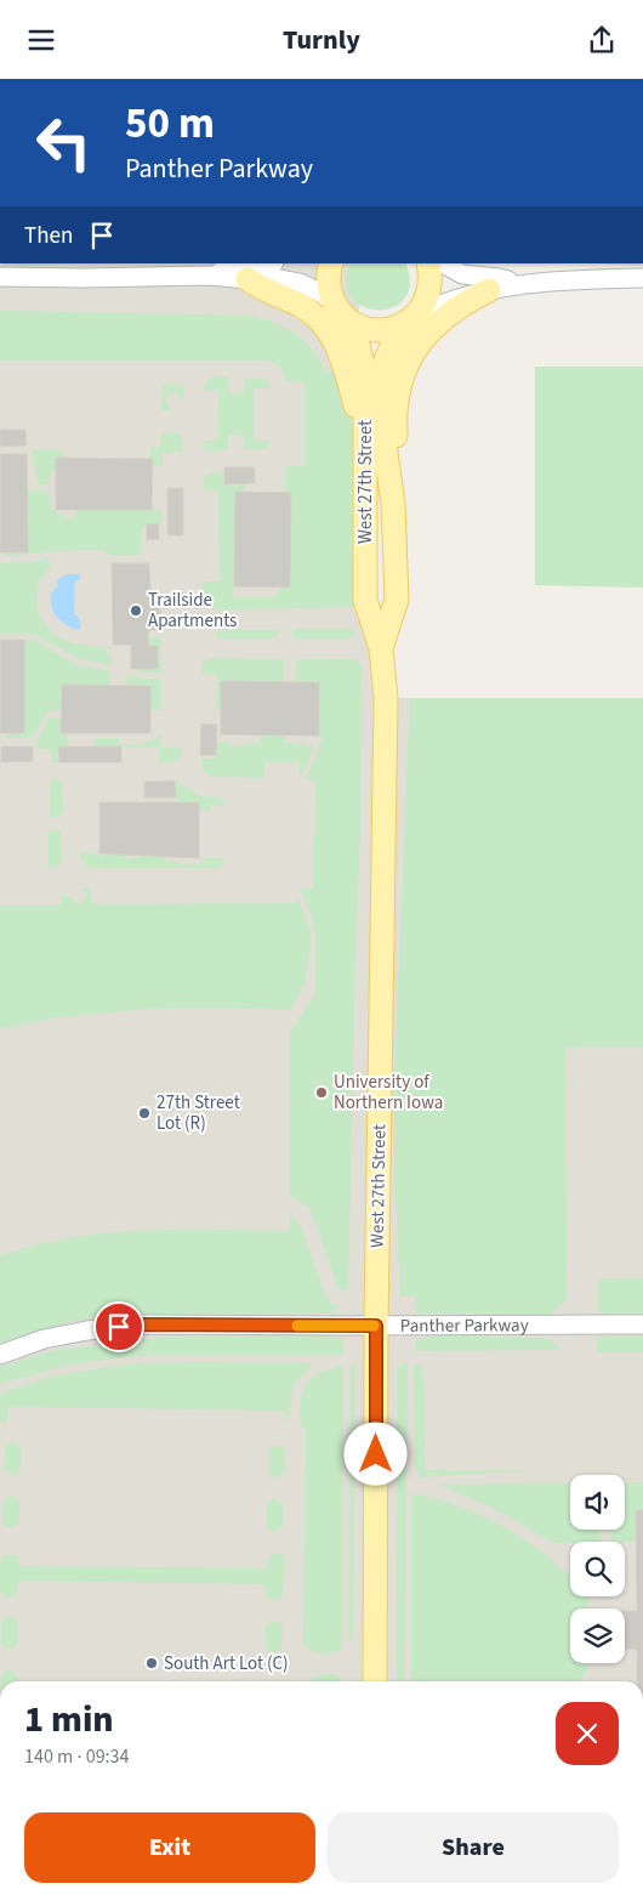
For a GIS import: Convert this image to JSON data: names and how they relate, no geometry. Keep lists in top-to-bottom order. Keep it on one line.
{"streets":{"main road":["West 27th Street"],"street":["Panther Parkway"]},"crossings":[["West 27th Street","Panther Parkway"]],"places":["Trailside Apartments","University of Northern Iowa","27th Street Lot (R)","South Art Lot (C)"],"page":{"header":"Turnly","turn":["50 m","Panther Parkway"],"then":"Then","heading":["1 min","140 m · 09:34"],"buttons":["Exit","Share"]}}
